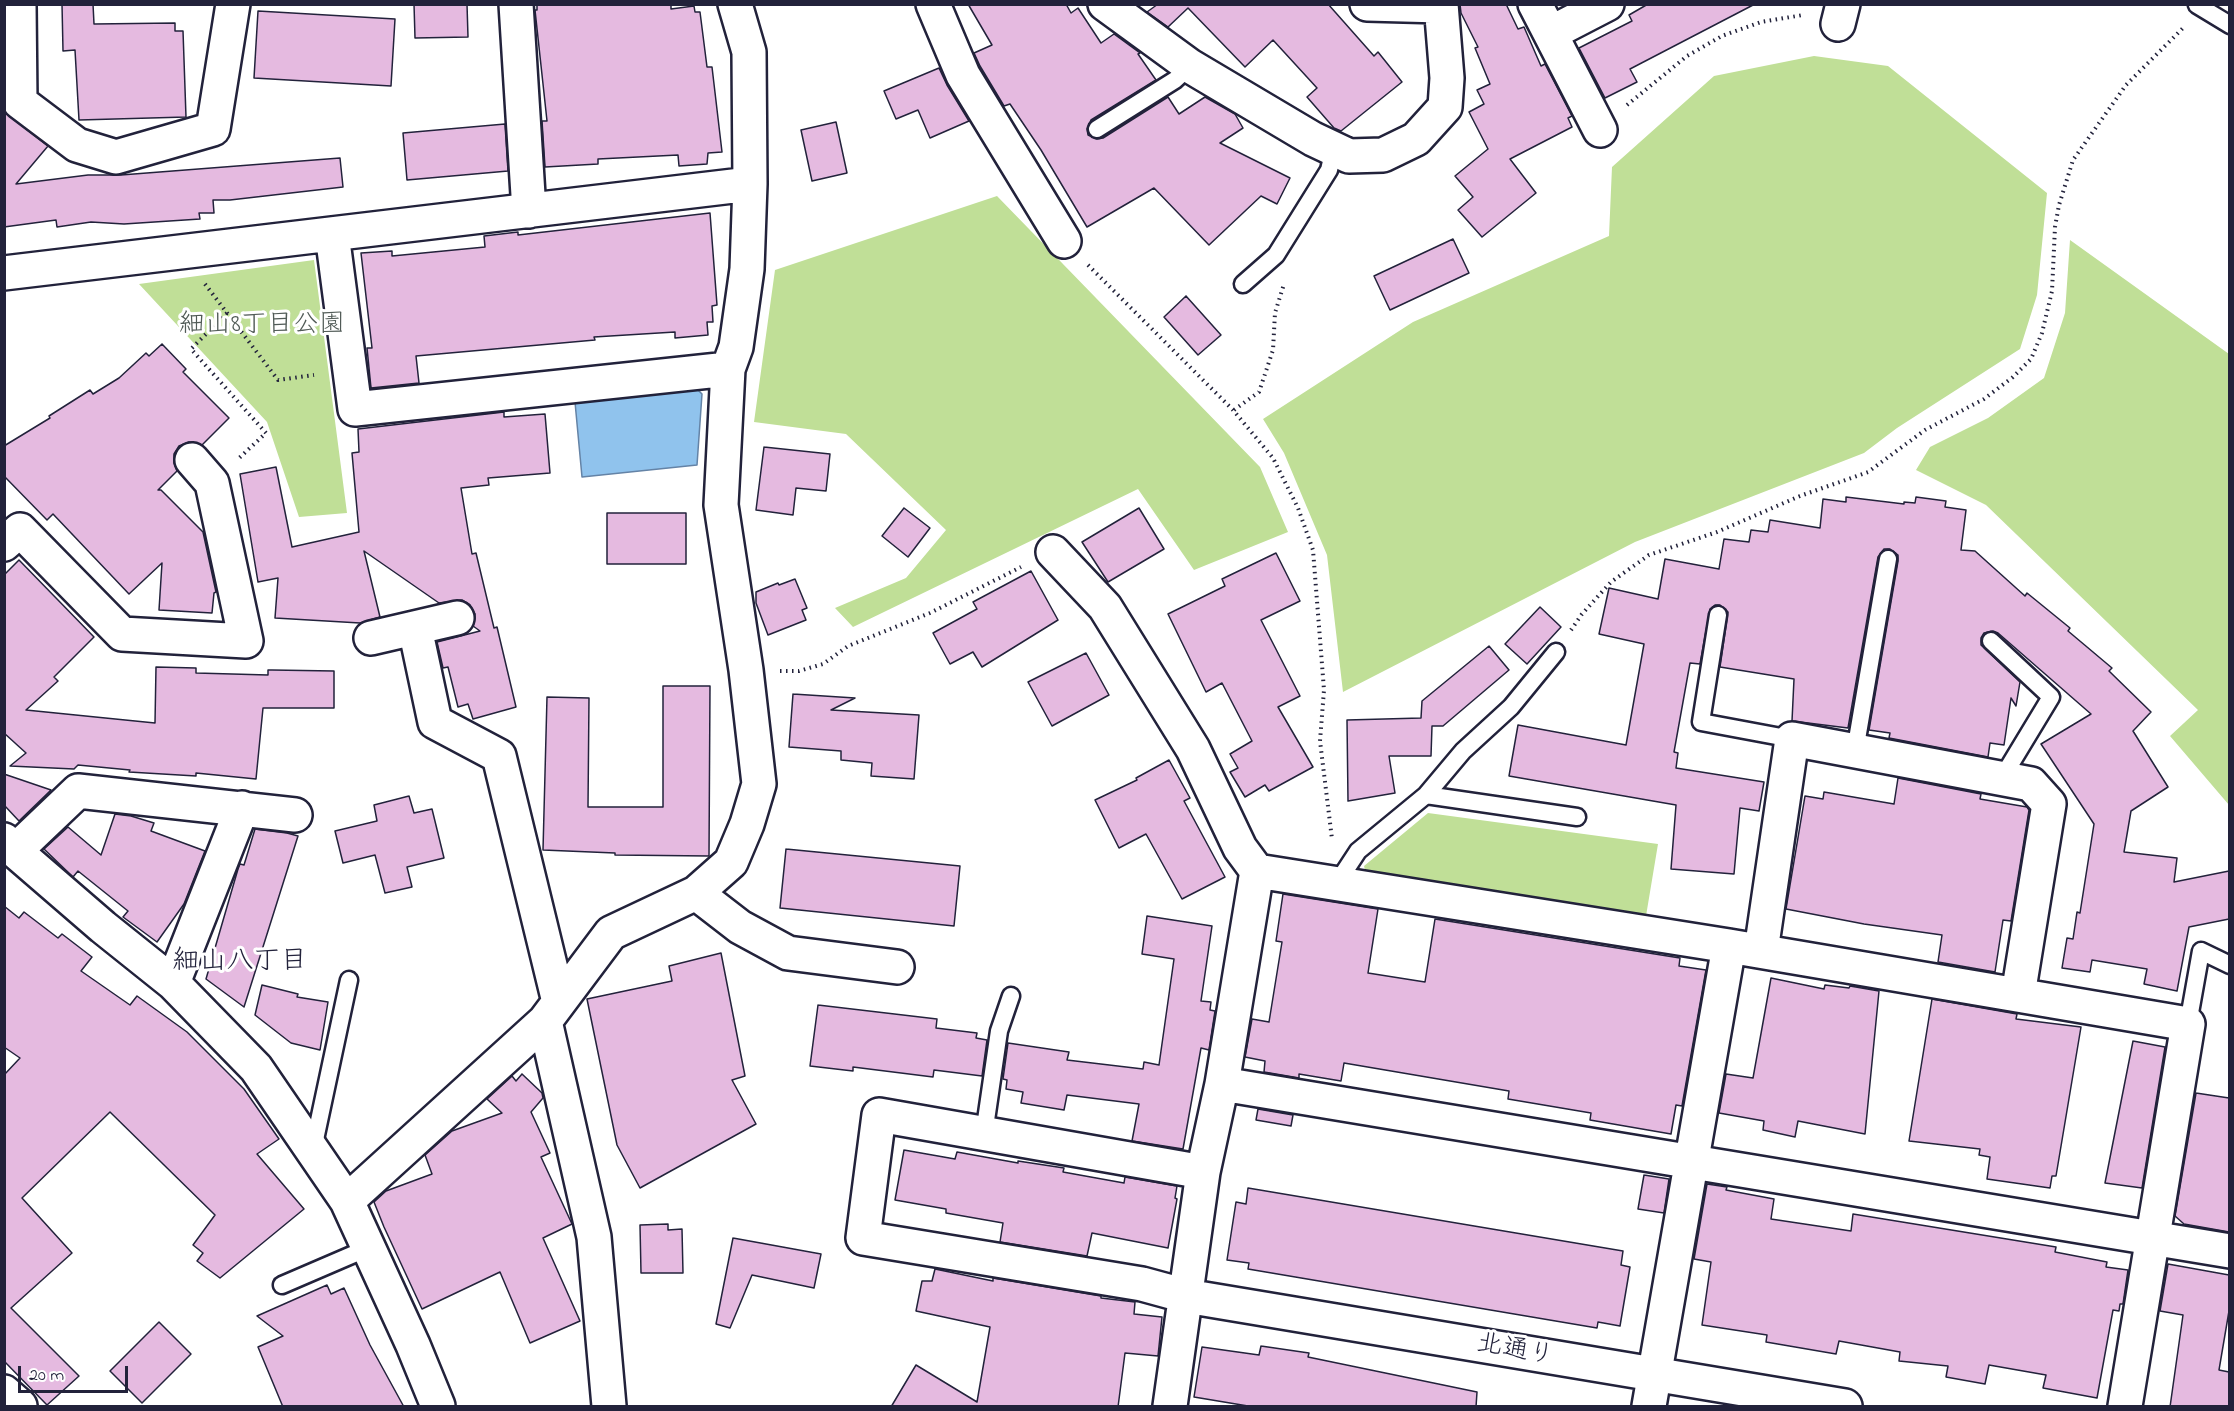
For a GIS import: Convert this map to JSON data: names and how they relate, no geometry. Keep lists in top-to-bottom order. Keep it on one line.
{"streets":{"street":["北通り"]},"districts":["細山八丁目"],"parks":["細山8丁目公園"],"scale_bar":"20 m"}
